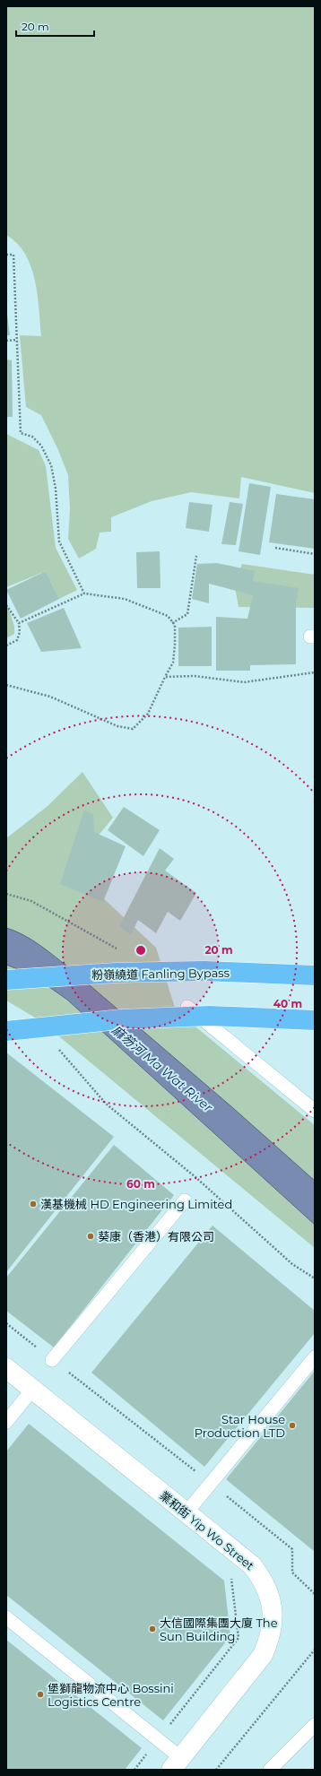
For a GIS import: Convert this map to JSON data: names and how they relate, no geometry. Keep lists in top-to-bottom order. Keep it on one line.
{"streets":{"highway":["粉嶺繞道 Fanling Bypass"],"street":["業和街 Yip Wo Street"]},"water":["麻笏河 Ma Wat River"],"places":["漢基機械 HD Engineering Limited","葵康（香港）有限公司","Star House Production LTD","大信國際集團大廈 The Sun Building","堡獅龍物流中心 Bossini Logistics Centre"],"scale_bar":"20 m","rings":["20 m","40 m","60 m"]}
